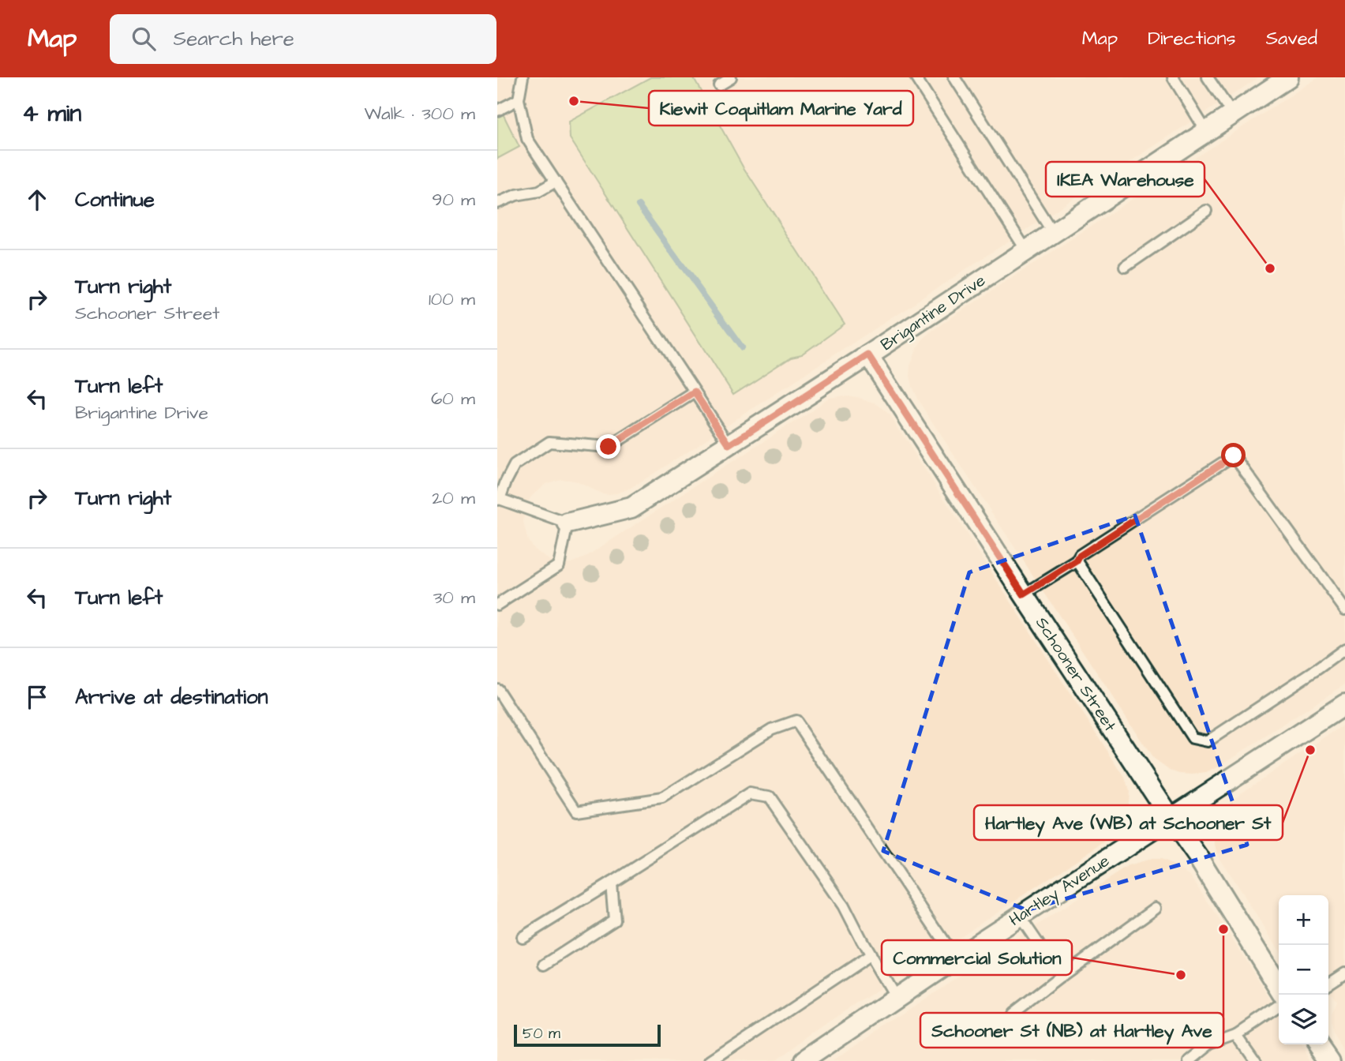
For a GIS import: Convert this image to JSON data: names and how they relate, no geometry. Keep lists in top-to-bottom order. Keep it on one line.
{"streets":{"street":["Brigantine Drive","Schooner Street","Hartley Avenue"]},"crossings":[["Brigantine Drive","Schooner Street"],["Schooner Street","Hartley Avenue"]],"places":["Kiewit Coquitlam Marine Yard","IKEA Warehouse","Hartley Ave (WB) at Schooner St","Schooner St (NB) at Hartley Ave","Commercial Solution"],"scale_bar":"50 m","page":{"header":"Map","search":"Search here","nav":["Map","Directions","Saved"],"heading":["4 min","Walk · 300 m"],"list":[["Continue","90 m"],["Turn right","Schooner Street","100 m"],["Turn left","Brigantine Drive","60 m"],["Turn right","20 m"],["Turn left","30 m"],"Arrive at destination"],"map_buttons":["+","−"],"scale":"50 m"}}
